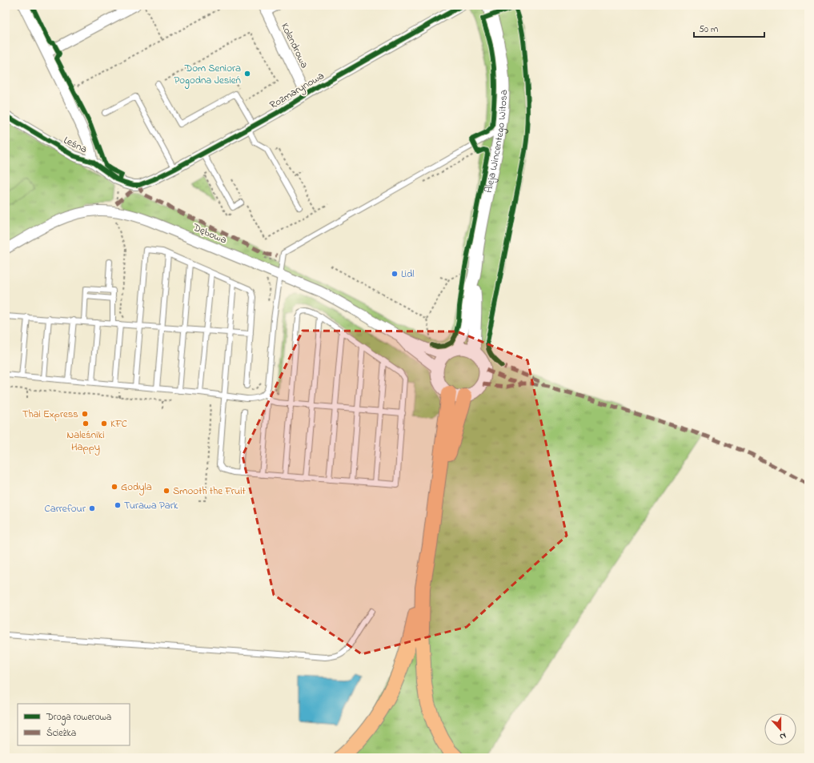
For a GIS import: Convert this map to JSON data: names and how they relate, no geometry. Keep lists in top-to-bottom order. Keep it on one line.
{"streets":{"street":["Kolendrowa","Rozmarynowa","Aleja Wincentego Witosa","Leśna","Dębowa"]},"crossings":[["Kolendrowa","Rozmarynowa"],["Rozmarynowa","Leśna"],["Aleja Wincentego Witosa","Dębowa"]],"places":["Dom Seniora Pogodna Jesień","Lidl","Thai Express","Naleśniki Happy","KFC","Godyla","Smooth the Fruit","Turawa Park","Carrefour"],"legend":["Droga rowerowa","Ścieżka"],"scale_bar":"50 m","north":"bottom"}
